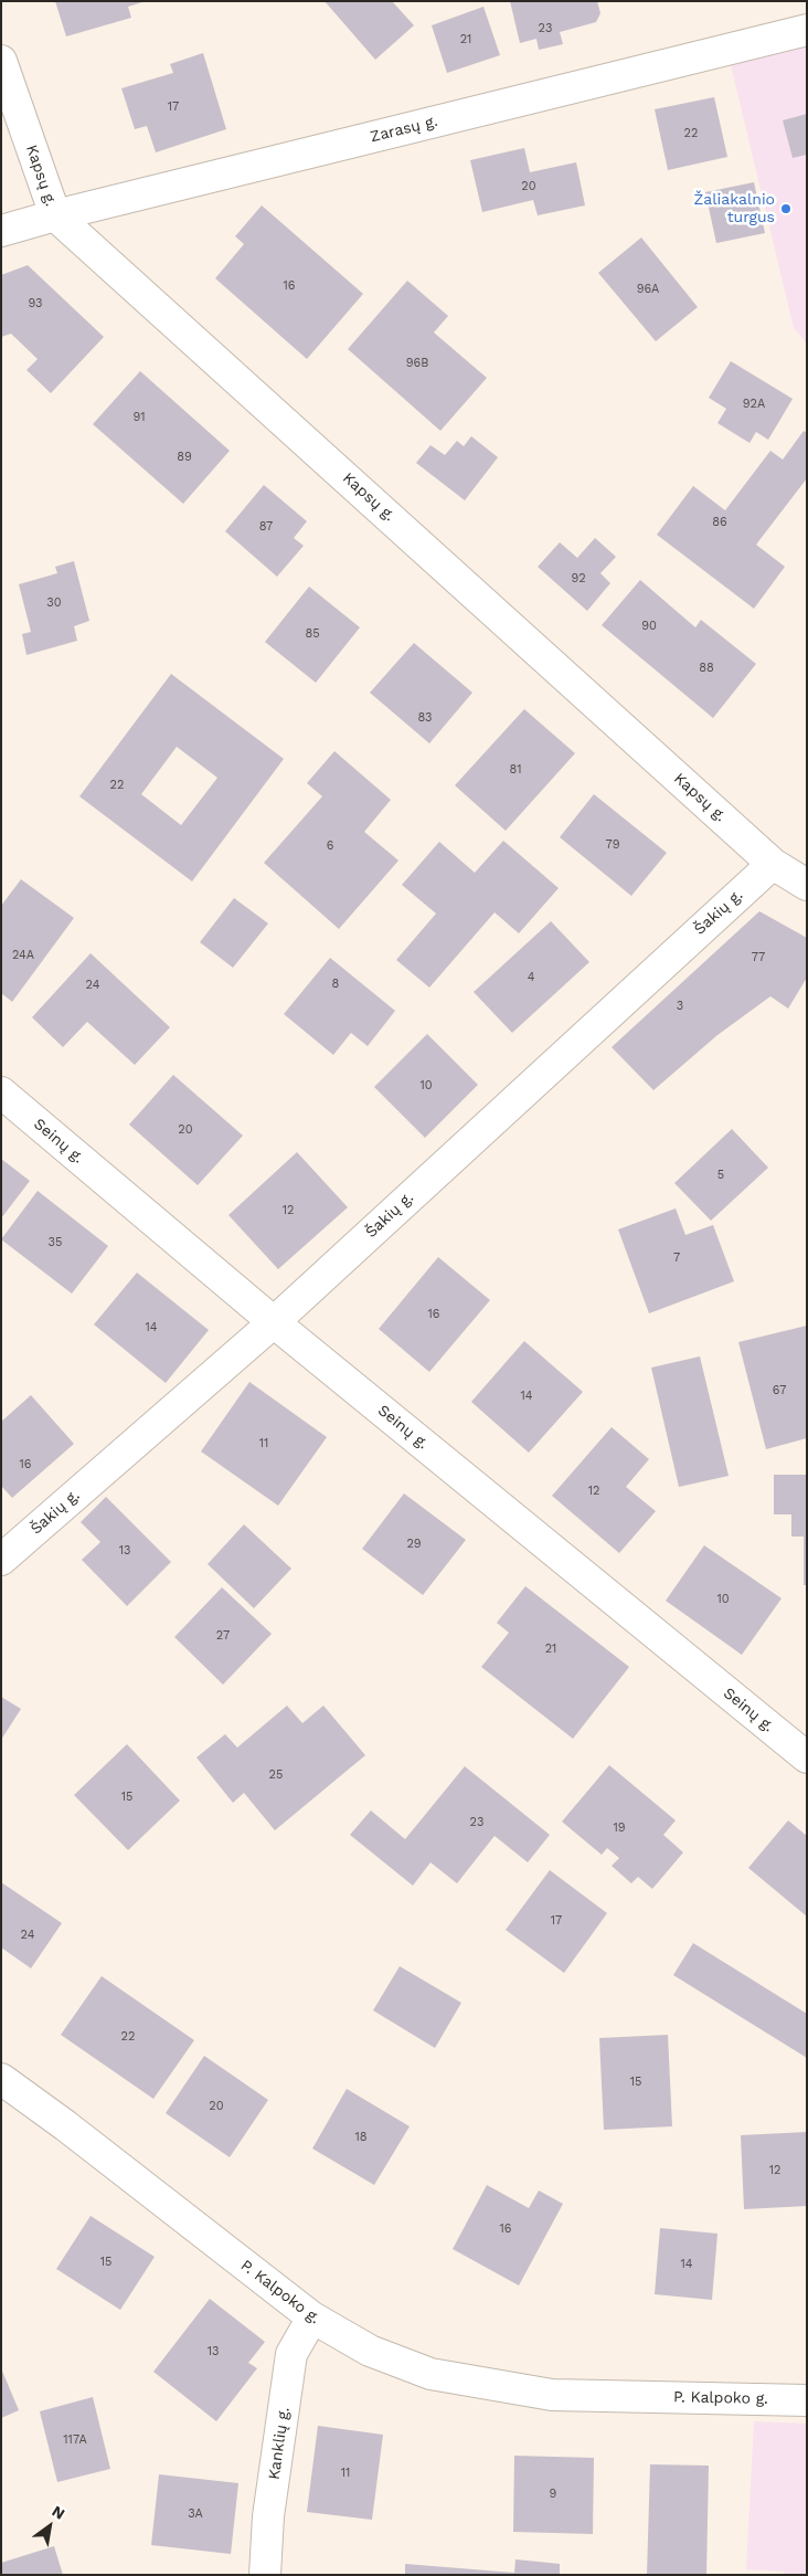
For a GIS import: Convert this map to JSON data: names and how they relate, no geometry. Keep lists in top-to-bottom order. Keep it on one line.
{"streets":{"street":["Zarasų g.","Kapsų g.","Šakių g.","Seinų g.","P. Kalpoko g.","Kanklių g."]},"crossings":[["Zarasų g.","Kapsų g."],["Kapsų g.","Šakių g."],["Šakių g.","Seinų g."],["P. Kalpoko g.","Kanklių g."]],"places":["Žaliakalnio turgus"],"house_numbers":["23","21","17","22","20","16","96A","93","96B","92A","91","89","86","87","92","30","90","85","88","83","81","22","79","6","24A","77","4","8","24","3","10","20","5","12","35","7","16","14","67","14","11","16","12","29","13","10","27","21","25","15","23","19","17","24","22","15","20","18","12","16","15","14","13","117A","11","9","3A"],"north":"top right"}
